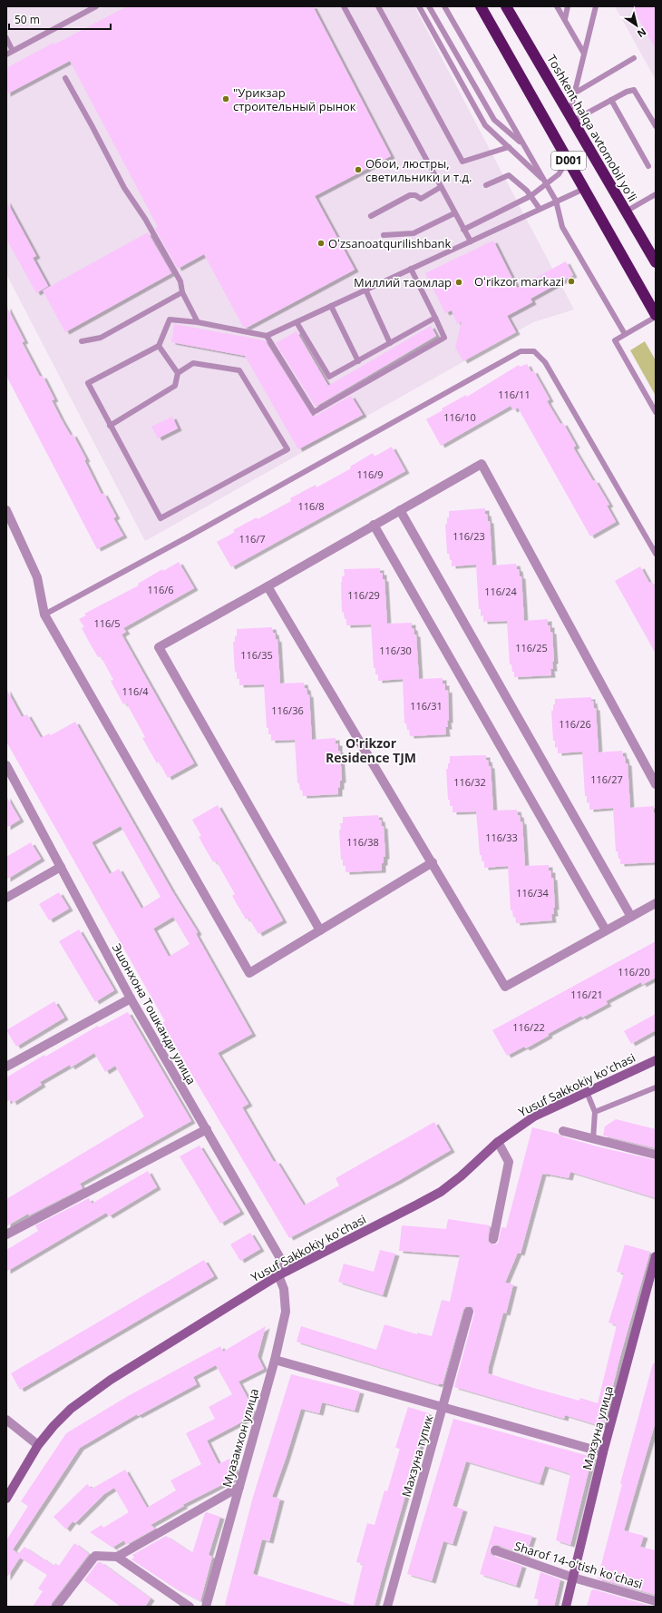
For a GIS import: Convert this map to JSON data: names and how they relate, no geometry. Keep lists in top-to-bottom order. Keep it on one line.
{"streets":{"highway":["Toshkent halqa avtomobil yo'li","D001"],"main road":["Yusuf Sakkokiy ko'chasi","Махзуна улица"],"street":["Эшонхона Тошканди улица","Муазамхон улица","Махзуна тупик","Sharof 14-o'tish ko'chasi"]},"crossings":[["Эшонхона Тошканди улица","Yusuf Sakkokiy ko'chasi"],["Yusuf Sakkokiy ko'chasi","Муазамхон улица"],["Махзуна улица","Sharof 14-o'tish ko'chasi"]],"districts":["O'rikzor Residence TJM"],"places":["\"Урикзар строительный рынок","Обои, люстры, светильники и т.д.","Oʻzsanoatqurilishbank","Oʻrikzor markazi","Миллий таомлар"],"house_numbers":["116/11","116/10","116/9","116/8","116/23","116/7","116/6","116/24","116/29","116/5","116/25","116/30","116/35","116/4","116/31","116/36","116/26","116/27","116/32","116/33","116/38","116/34","116/20","116/21","116/22"],"scale_bar":"50 m","north":"bottom right"}
